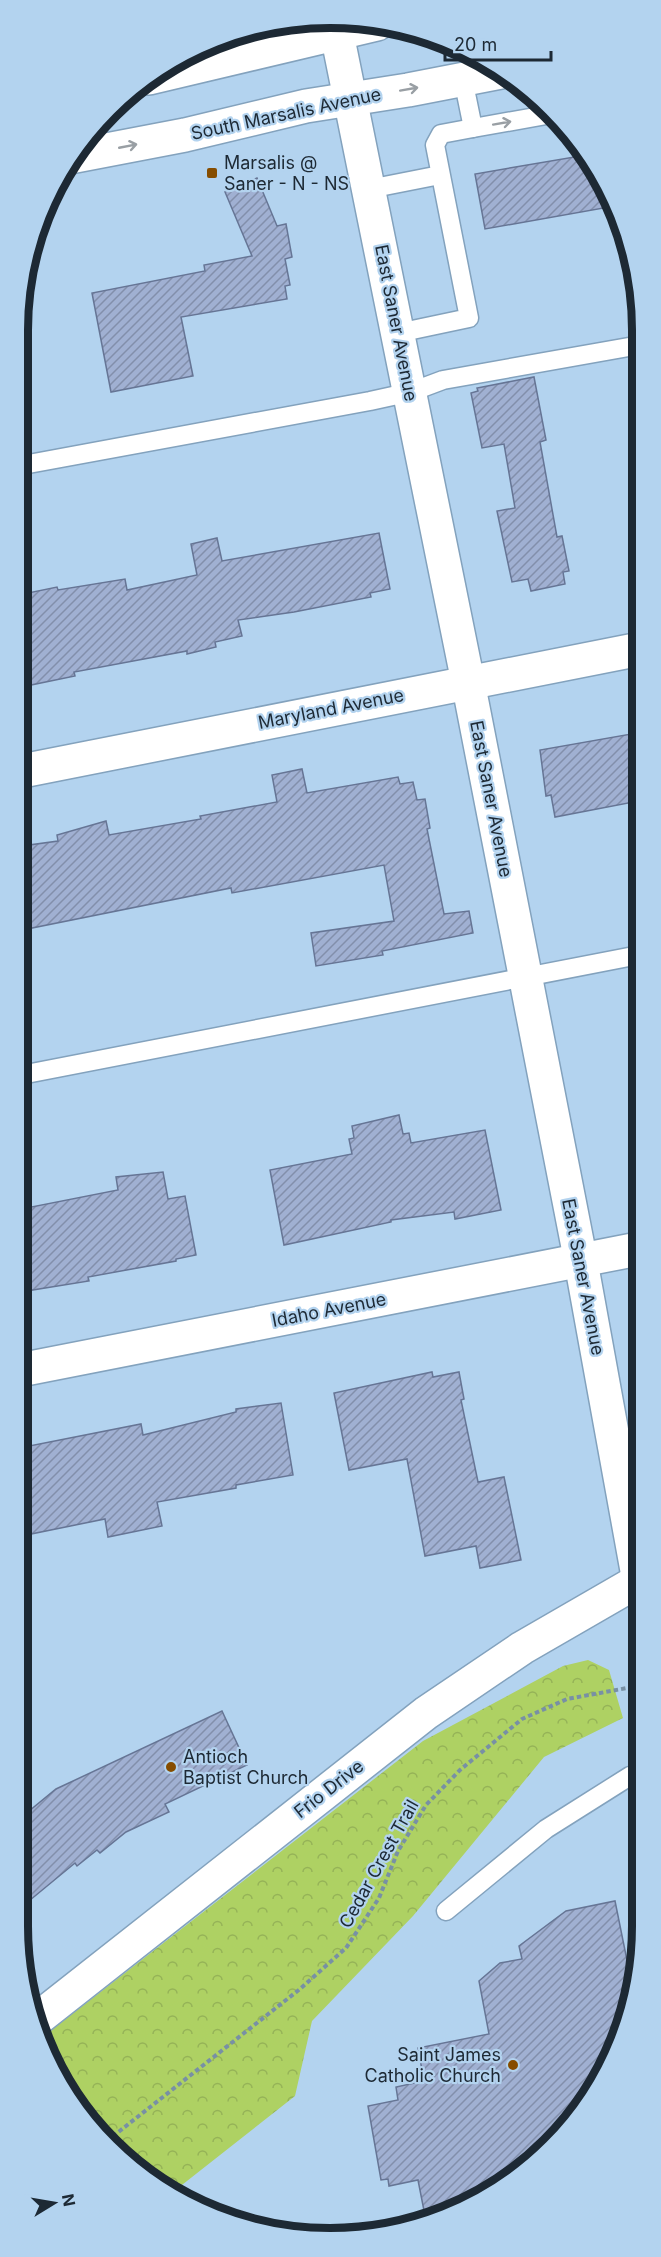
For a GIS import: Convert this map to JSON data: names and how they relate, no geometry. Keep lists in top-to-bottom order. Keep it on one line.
{"streets":{"street":["South Marsalis Avenue","East Saner Avenue","Maryland Avenue","Idaho Avenue","Frio Drive"],"path":["Cedar Crest Trail"]},"crossings":[["South Marsalis Avenue","East Saner Avenue"],["East Saner Avenue","Maryland Avenue"],["East Saner Avenue","Idaho Avenue"]],"places":{"transit":["Marsalis @ Saner - N - NS"],"other":["Antioch Baptist Church","Saint James Catholic Church"]},"scale_bar":"20 m","north":"right"}
